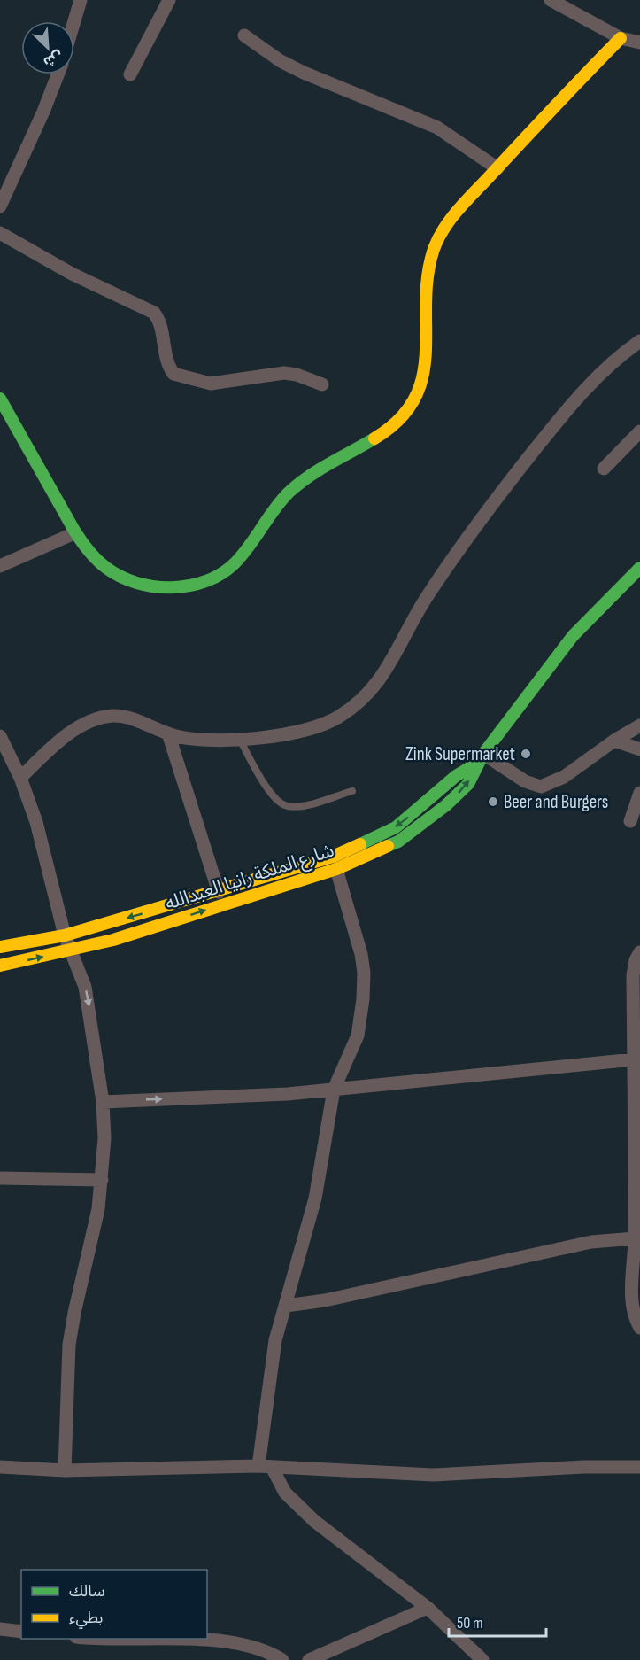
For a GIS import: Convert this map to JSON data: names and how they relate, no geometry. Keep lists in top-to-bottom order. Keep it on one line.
{"streets":{"main road":["شارع الملكة رانيا العبدالله"]},"places":["Zink Supermarket","Beer and Burgers"],"legend":["سالك","بطيء"],"scale_bar":"50 m","north":"bottom right"}
